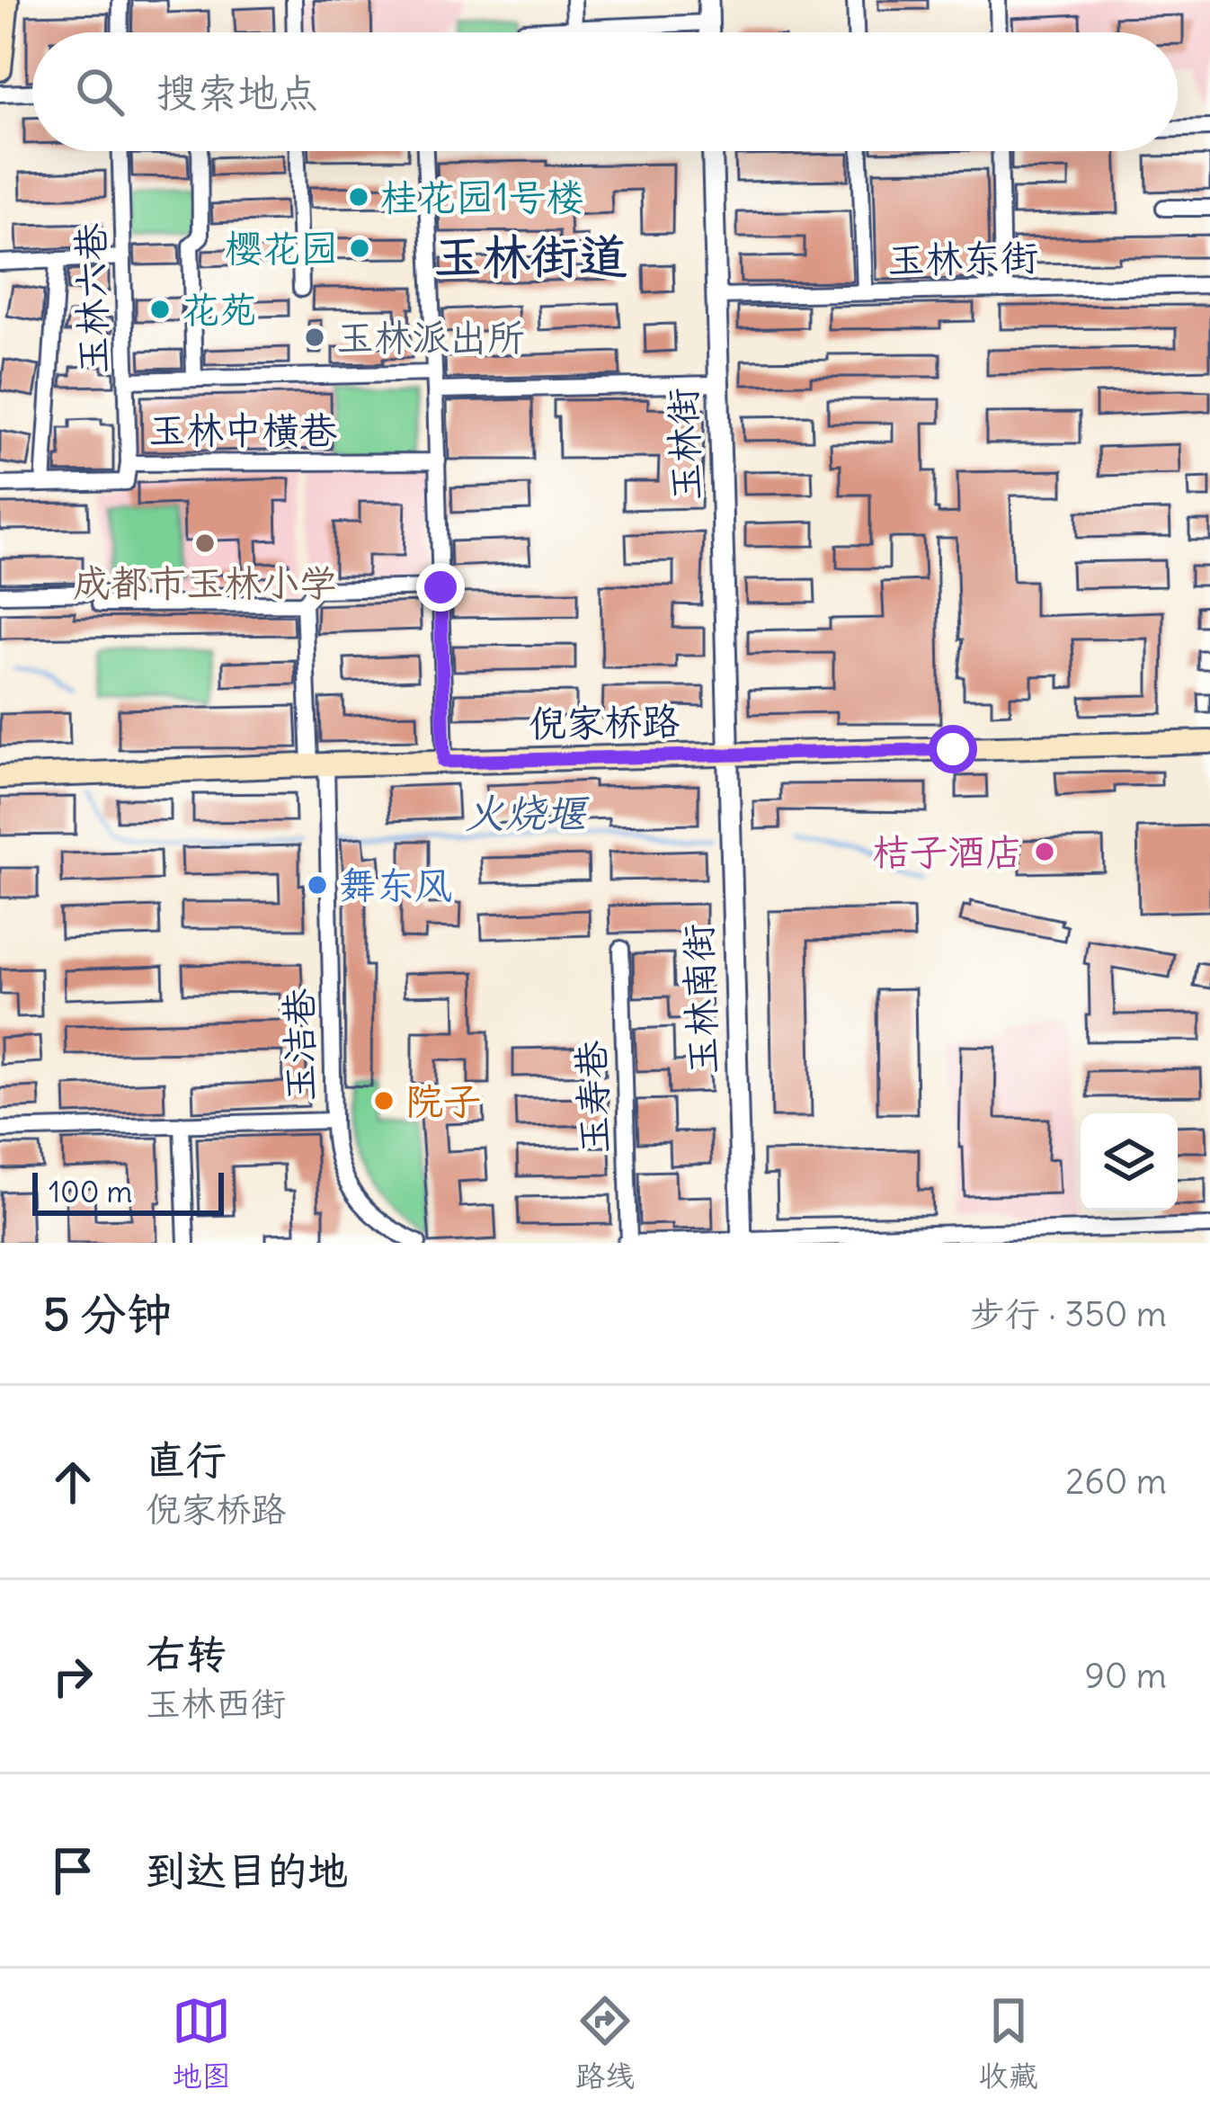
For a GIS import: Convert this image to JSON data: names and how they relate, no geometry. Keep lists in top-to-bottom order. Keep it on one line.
{"streets":{"main road":["倪家桥路"],"street":["玉林东街","玉林六巷","玉林中横巷","玉林街","玉林南街","玉洁巷","玉寿巷"]},"crossings":[["玉林东街","玉林街"],["玉林六巷","玉林中横巷"],["玉林街","倪家桥路"],["玉林街","玉林南街"],["倪家桥路","玉林南街"],["倪家桥路","玉洁巷"]],"districts":["玉林街道"],"water":["火烧堰"],"places":["桂花园1号楼","樱花园","花苑","玉林派出所","成都市玉林小学","桔子酒店","舞东风","院子"],"scale_bar":"100 m","page":{"search":"搜索地点","scale":"100 m","heading":["5 分钟","步行 · 350 m"],"list":[["直行","倪家桥路","260 m"],["右转","玉林西街","90 m"],"到达目的地"],"nav":["地图","路线","收藏"]}}
